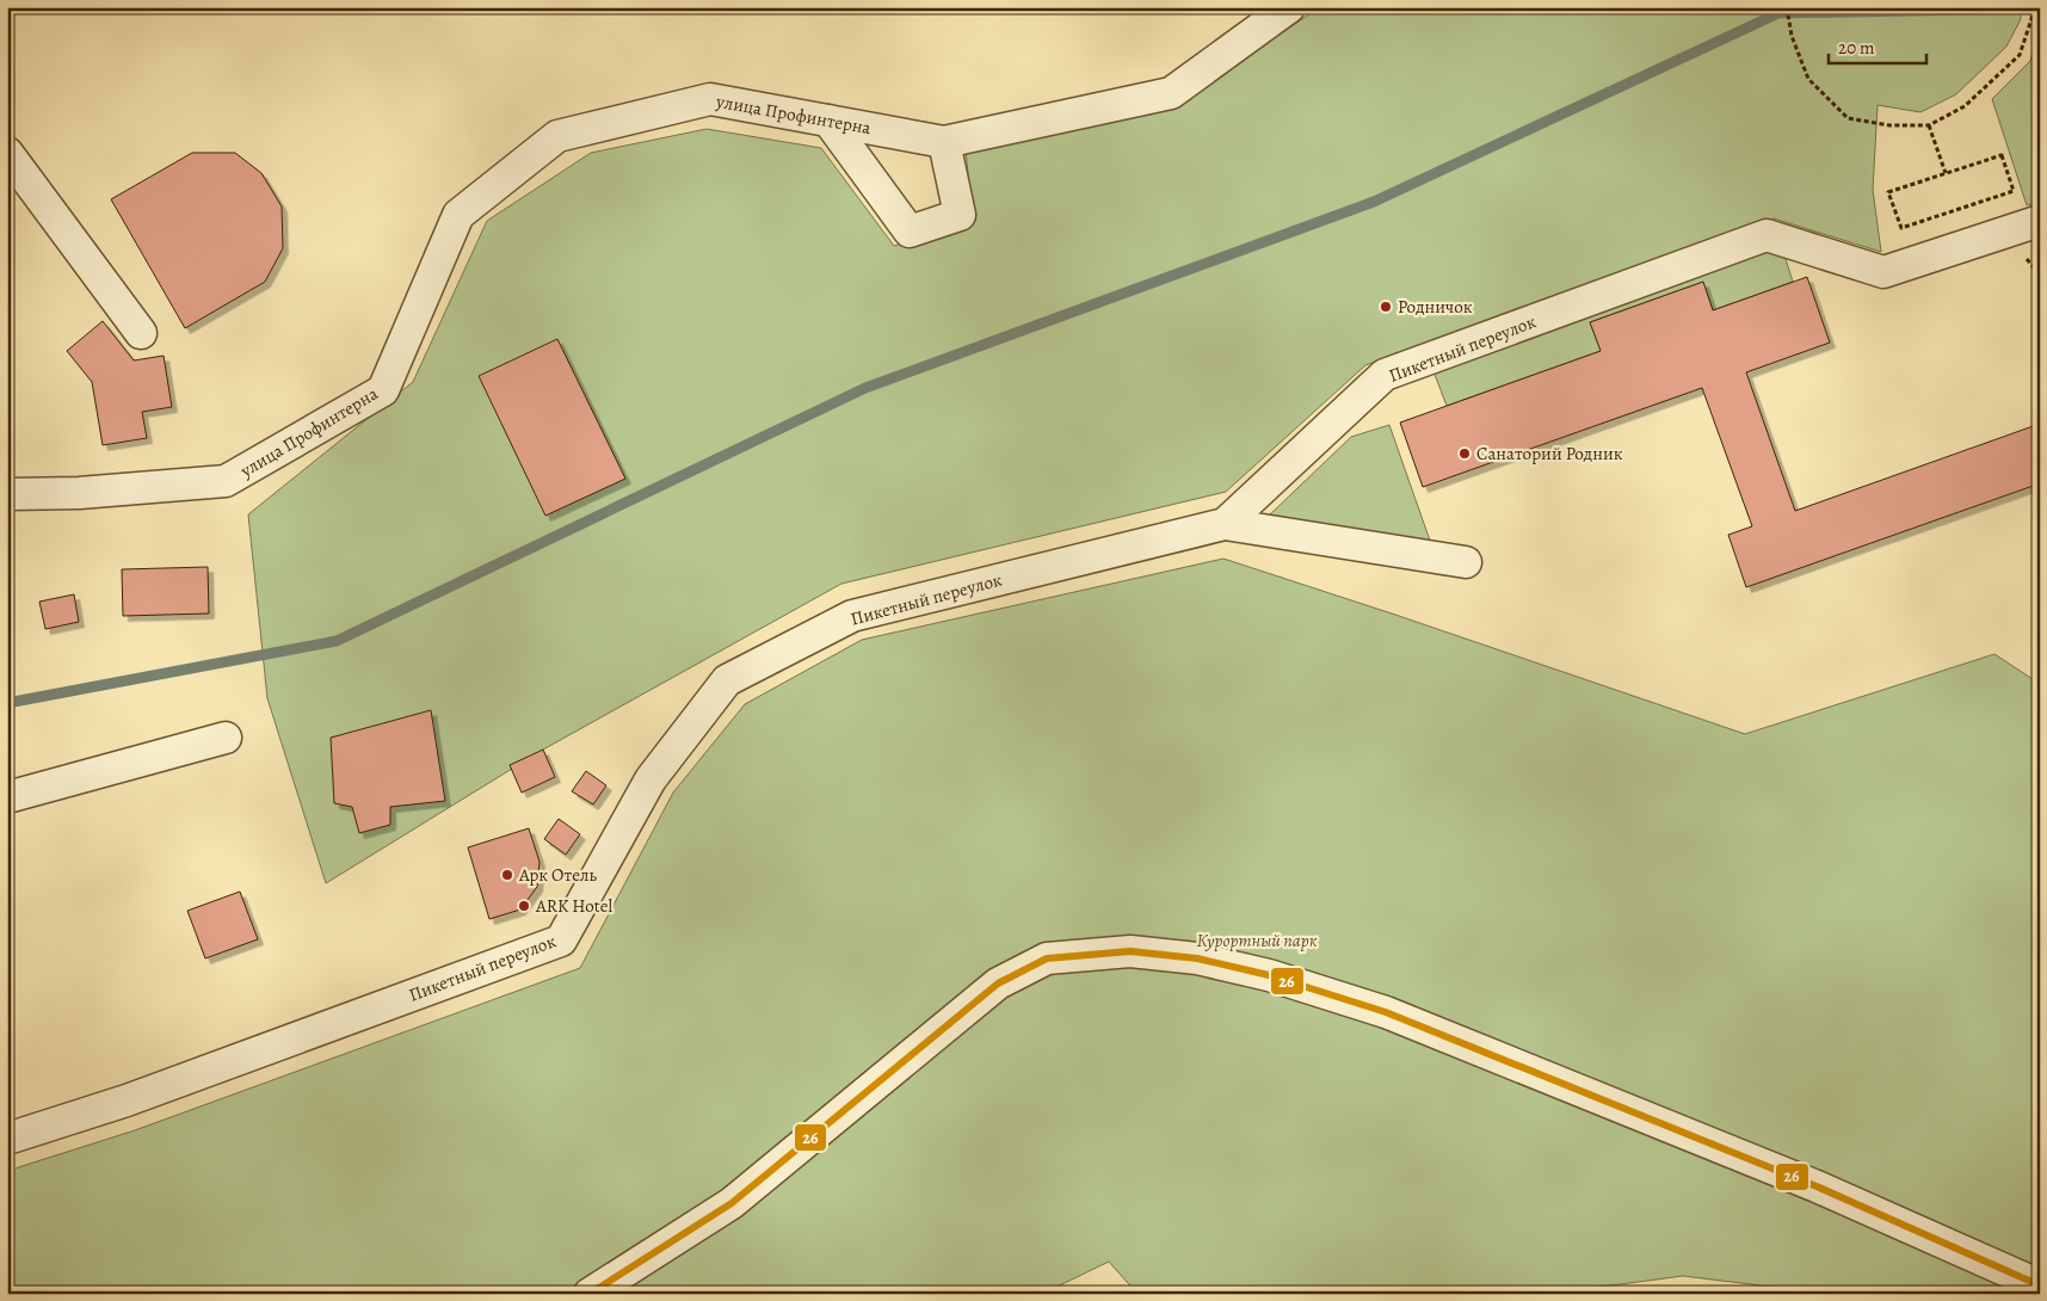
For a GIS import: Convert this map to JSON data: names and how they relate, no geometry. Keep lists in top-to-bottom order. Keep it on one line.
{"streets":{"street":["улица Профинтерна","Пикетный переулок"]},"parks":["Курортный парк"],"places":["Родничок","Санаторий Родник","Арк Отель","ARK Hotel"],"lines":["transit line 26"],"scale_bar":"20 m"}
